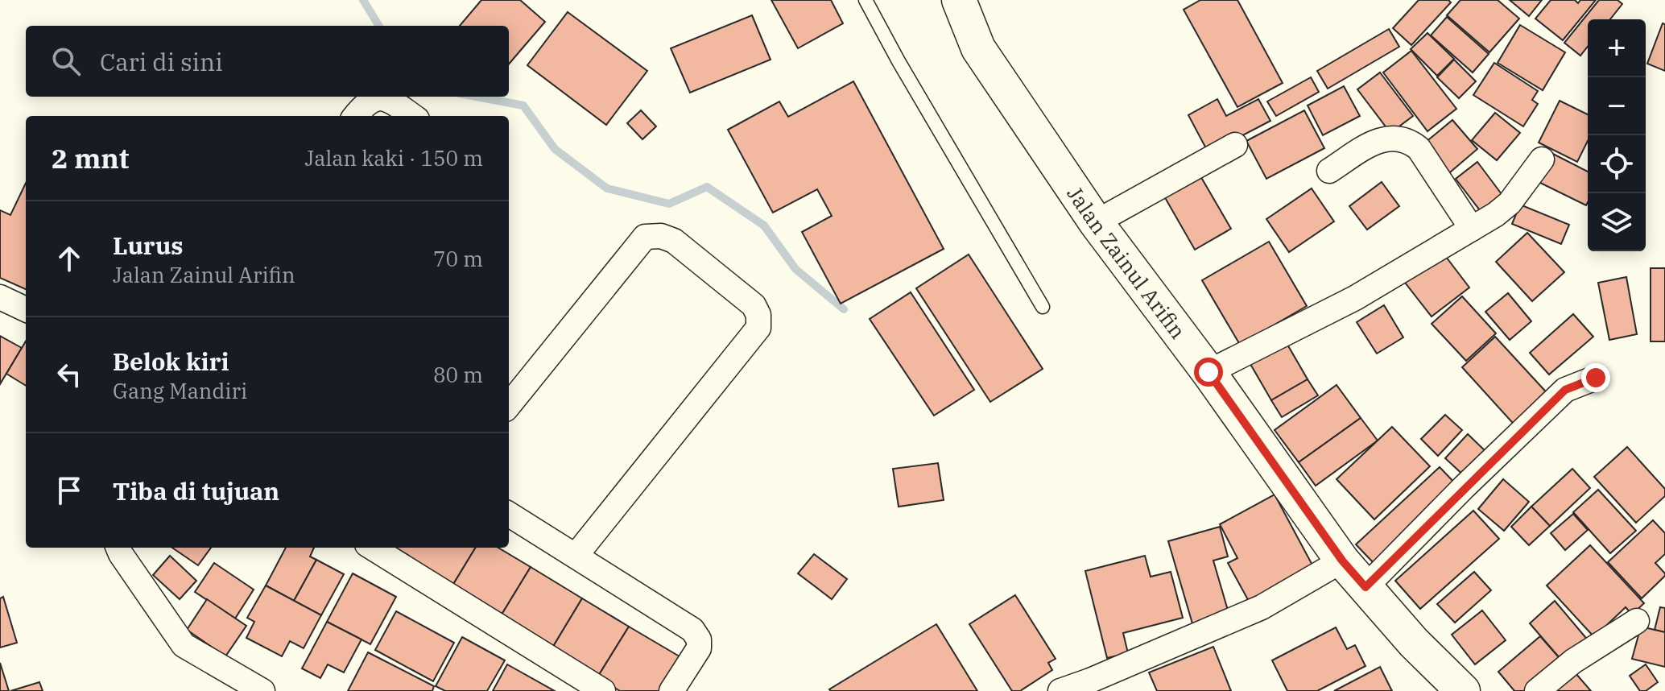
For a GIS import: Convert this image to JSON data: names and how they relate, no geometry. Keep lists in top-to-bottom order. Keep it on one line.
{"streets":{"street":["Jalan Zainul Arifin"]},"page":{"map_buttons":["+","−"],"search":"Cari di sini","heading":["2 mnt","Jalan kaki · 150 m"],"list":[["Lurus","Jalan Zainul Arifin","70 m"],["Belok kiri","Gang Mandiri","80 m"],"Tiba di tujuan"]}}
